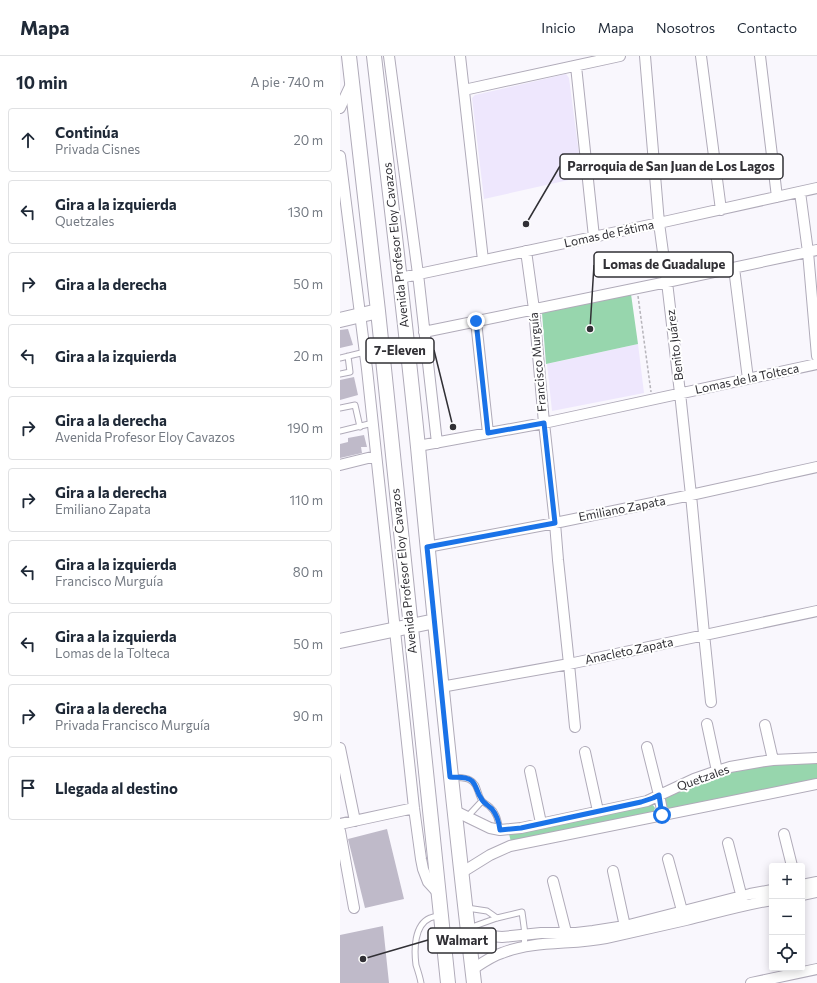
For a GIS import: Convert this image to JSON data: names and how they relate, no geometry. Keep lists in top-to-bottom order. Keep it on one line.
{"streets":{"main road":["Avenida Profesor Eloy Cavazos"],"street":["Lomas de Fátima","Benito Juárez","Francisco Murguía","Lomas de la Tolteca","Emiliano Zapata","Anacleto Zapata","Quetzales"]},"crossings":[["Lomas de Fátima","Avenida Profesor Eloy Cavazos"],["Lomas de Fátima","Benito Juárez"],["Lomas de Fátima","Francisco Murguía"],["Avenida Profesor Eloy Cavazos","Lomas de la Tolteca"],["Avenida Profesor Eloy Cavazos","Emiliano Zapata"],["Avenida Profesor Eloy Cavazos","Anacleto Zapata"],["Avenida Profesor Eloy Cavazos","Quetzales"],["Benito Juárez","Lomas de la Tolteca"],["Benito Juárez","Emiliano Zapata"],["Benito Juárez","Anacleto Zapata"],["Francisco Murguía","Lomas de la Tolteca"],["Francisco Murguía","Emiliano Zapata"],["Francisco Murguía","Anacleto Zapata"]],"places":["Parroquia de San Juan de Los Lagos","Lomas de Guadalupe","7-Eleven","Walmart"],"page":{"header":"Mapa","nav":["Inicio","Mapa","Nosotros","Contacto"],"heading":["10 min","A pie · 740 m"],"list":[["Continúa","Privada Cisnes","20 m"],["Gira a la izquierda","Quetzales","130 m"],["Gira a la derecha","50 m"],["Gira a la izquierda","20 m"],["Gira a la derecha","Avenida Profesor Eloy Cavazos","190 m"],["Gira a la derecha","Emiliano Zapata","110 m"],["Gira a la izquierda","Francisco Murguía","80 m"],["Gira a la izquierda","Lomas de la Tolteca","50 m"],["Gira a la derecha","Privada Francisco Murguía","90 m"],"Llegada al destino"],"map_buttons":["+","−"]}}
